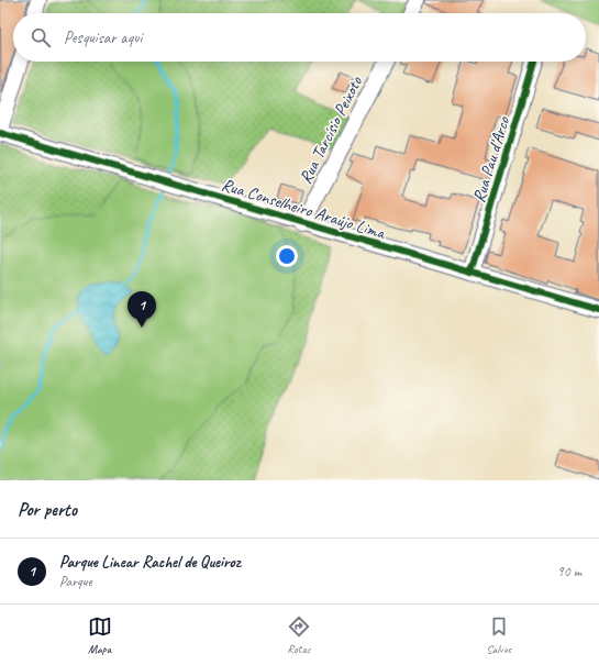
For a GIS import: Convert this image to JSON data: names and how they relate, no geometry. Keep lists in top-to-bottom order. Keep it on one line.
{"streets":{"street":["Rua Tarcísio Peixoto","Rua Pau d'Arco","Rua Conselheiro Araújo Lima"]},"crossings":[["Rua Tarcísio Peixoto","Rua Conselheiro Araújo Lima"],["Rua Pau d'Arco","Rua Conselheiro Araújo Lima"]],"page":{"search":"Pesquisar aqui","pins":"1","heading":"Por perto","list":[{"mark":"1","name":"Parque Linear Rachel de Queiroz","note":"Parque","value":"90 m"}],"nav":["Mapa","Rotas","Salvos"]}}
